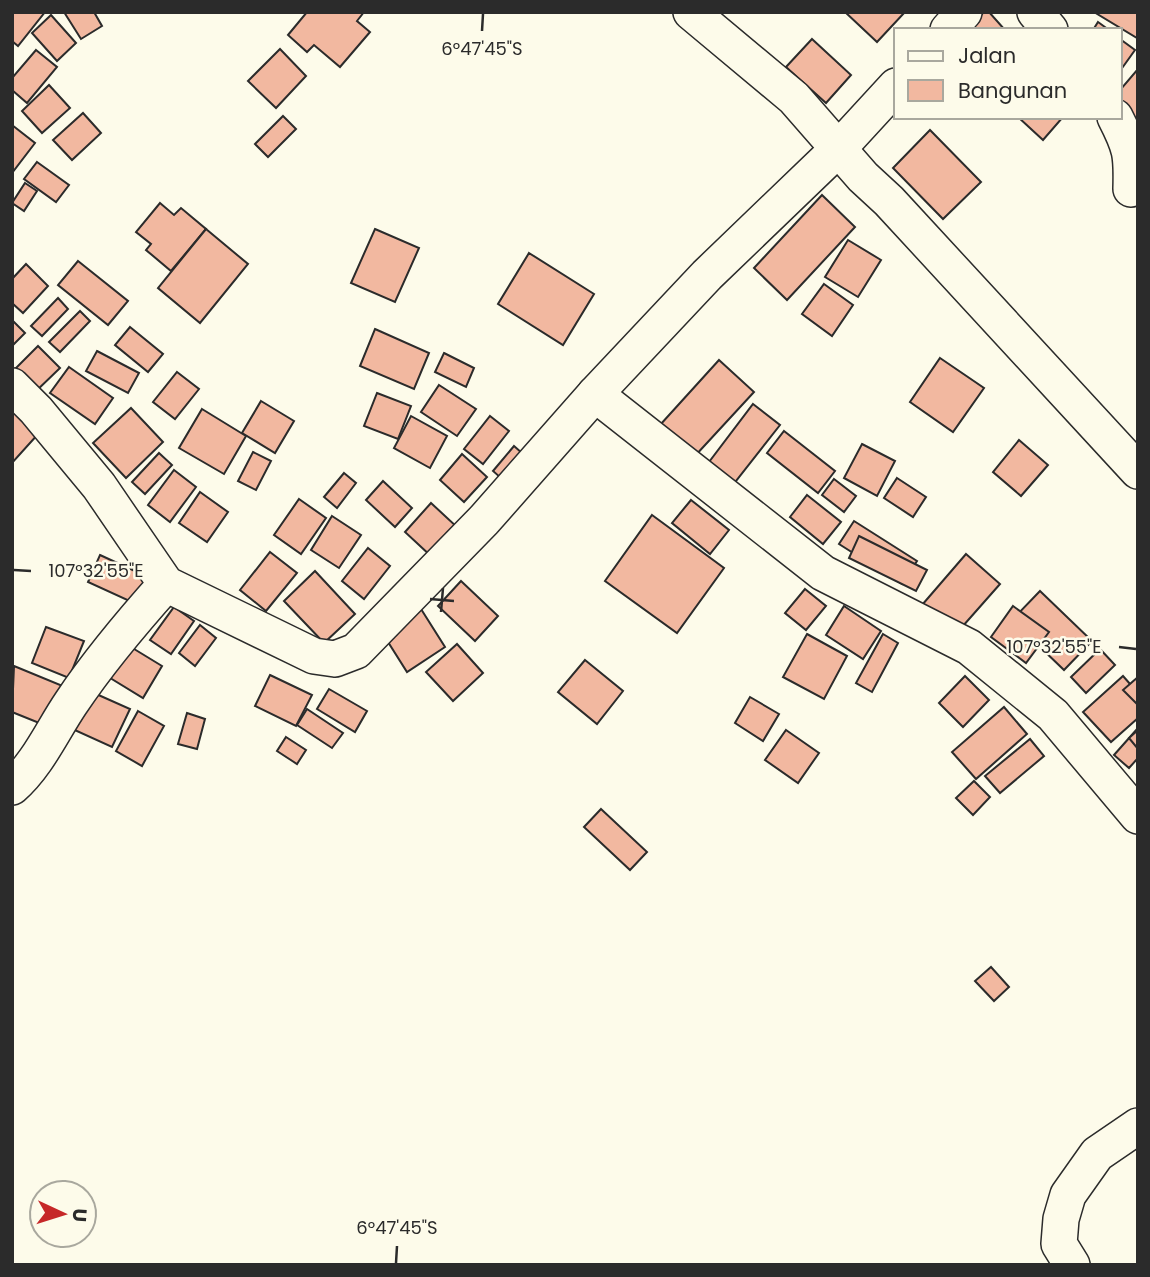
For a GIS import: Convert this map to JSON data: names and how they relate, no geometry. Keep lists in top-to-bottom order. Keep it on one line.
{"legend":["Jalan","Bangunan"],"north":"right","coordinates":["6°47'45\"S","107°32'55\"E"]}
